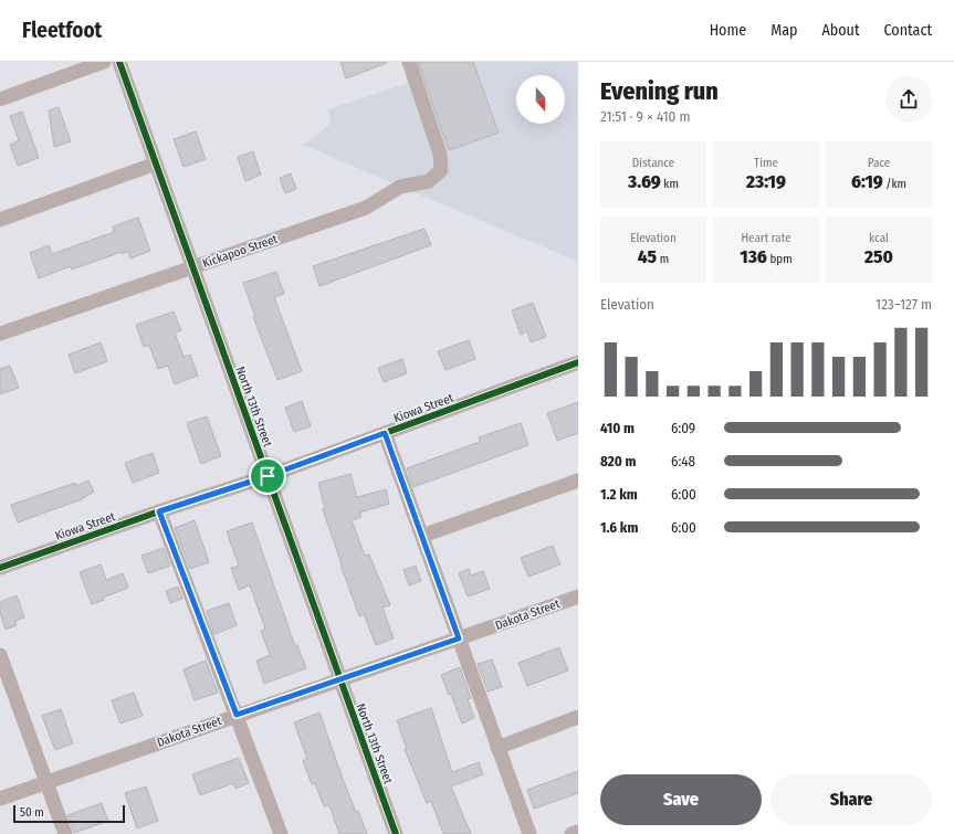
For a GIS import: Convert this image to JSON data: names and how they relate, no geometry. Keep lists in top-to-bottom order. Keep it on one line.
{"streets":{"street":["Kickapoo Street","North 13th Street","Kiowa Street","Dakota Street"]},"crossings":[["Kickapoo Street","North 13th Street"],["North 13th Street","Kiowa Street"],["North 13th Street","Dakota Street"]],"scale_bar":"50 m","north":"bottom","page":{"header":"Fleetfoot","nav":["Home","Map","About","Contact"],"heading":["Evening run","21:51 · 9 × 410 m"],"stats":[["Distance","3.69 km"],["Time","23:19"],["Pace","6:19 /km"],["Elevation","45 m"],["Heart rate","136 bpm"],["kcal","250"]],"chart":["Elevation","123–127 m"],"list":[{"name":"410 m","note":"6:09"},{"name":"820 m","note":"6:48"},{"name":"1.2 km","note":"6:00"},{"name":"1.6 km","note":"6:00"}],"buttons":["Save","Share"],"scale":"50 m"}}
